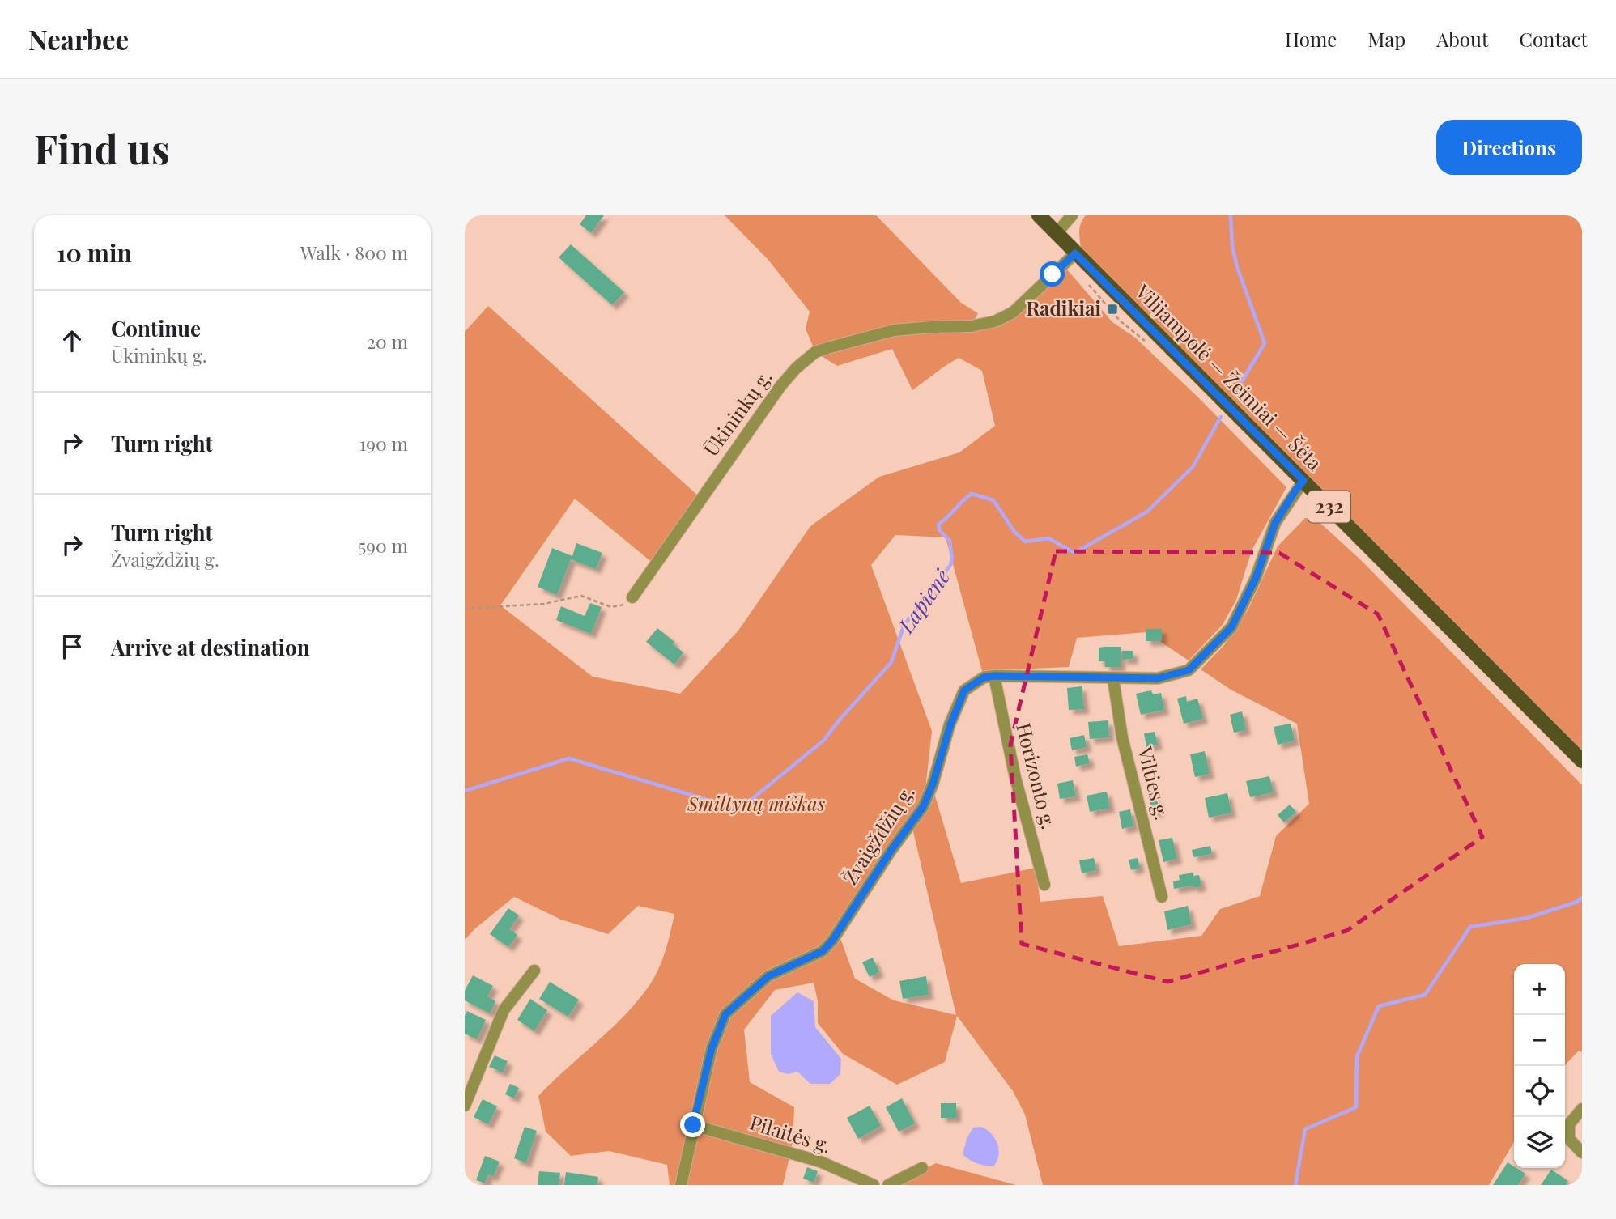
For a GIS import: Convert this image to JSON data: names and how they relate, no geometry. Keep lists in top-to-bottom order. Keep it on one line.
{"streets":{"main road":["Vilijampolė — Žeimiai — Šėta","232"],"street":["Ūkininkų g.","Horizonto g.","Vilties g.","Žvaigždžių g.","Pilaitės g."]},"crossings":[["Vilijampolė — Žeimiai — Šėta","Ūkininkų g."],["Vilijampolė — Žeimiai — Šėta","Žvaigždžių g."],["Horizonto g.","Žvaigždžių g."],["Vilties g.","Žvaigždžių g."],["Žvaigždžių g.","Pilaitės g."]],"water":["Lapienė"],"parks":["Smiltynų miškas"],"places":{"transit":["Radikiai"]},"page":{"header":"Nearbee","nav":["Home","Map","About","Contact"],"buttons":"Directions","title":"Find us","heading":["10 min","Walk · 800 m"],"list":[["Continue","Ūkininkų g.","20 m"],["Turn right","190 m"],["Turn right","Žvaigždžių g.","590 m"],"Arrive at destination"],"map_buttons":["+","−"]}}
